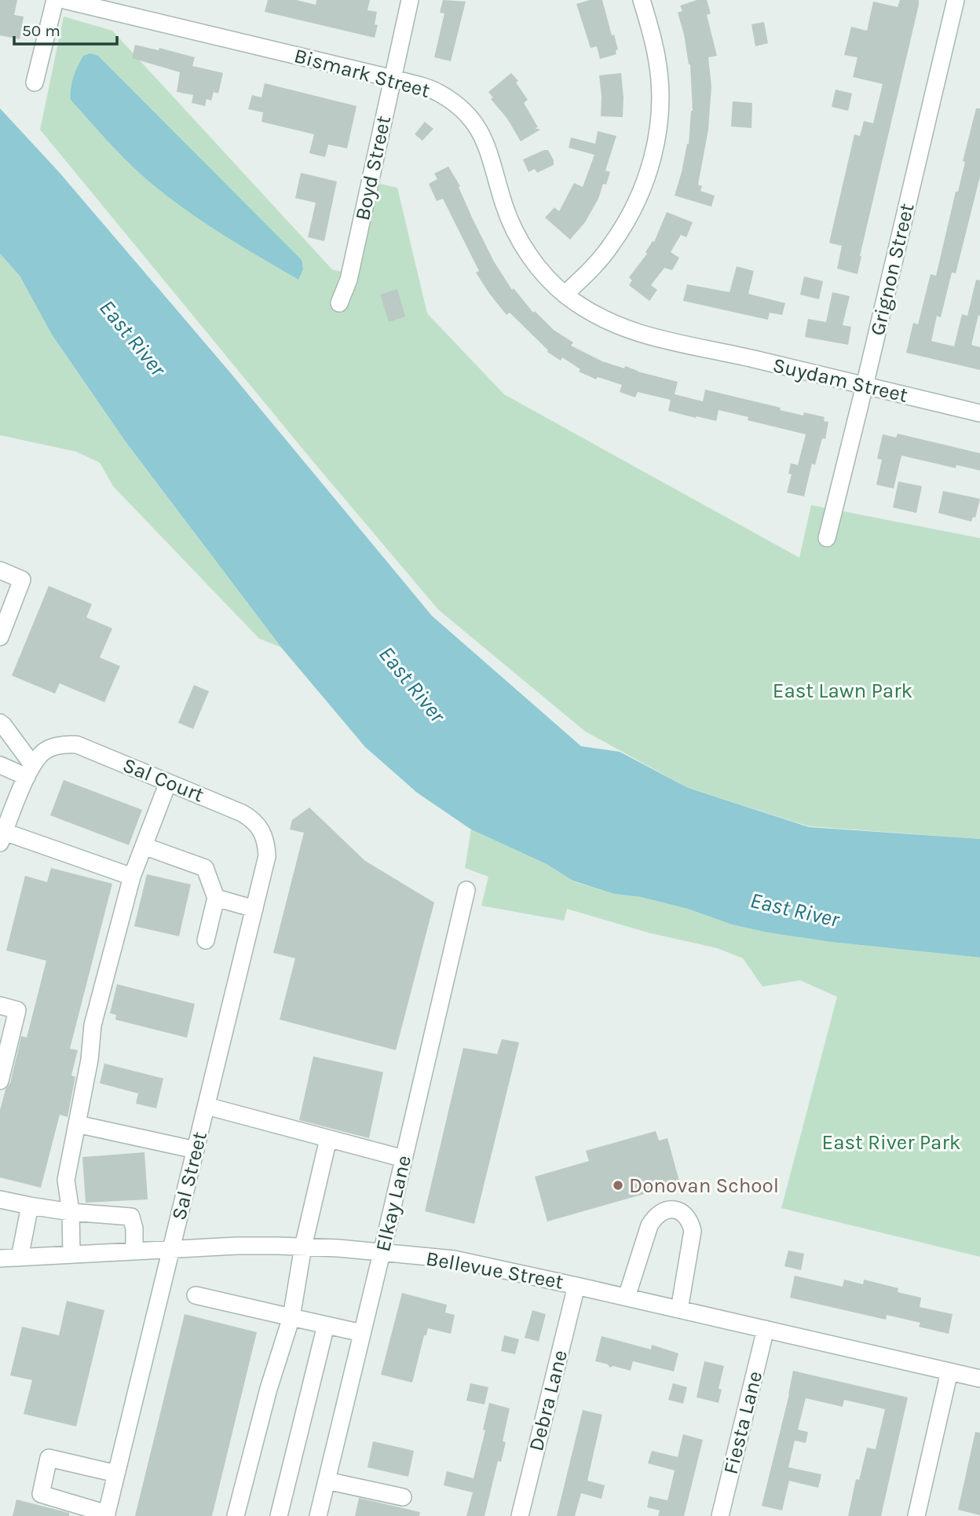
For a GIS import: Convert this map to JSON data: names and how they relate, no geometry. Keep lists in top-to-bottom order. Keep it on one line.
{"streets":{"street":["Bismark Street","Boyd Street","Grignon Street","Suydam Street","Sal Court","Sal Street","Elkay Lane","Bellevue Street","Debra Lane","Fiesta Lane"]},"crossings":[["Bismark Street","Boyd Street"],["Bismark Street","Suydam Street"],["Grignon Street","Suydam Street"],["Sal Court","Sal Street"],["Sal Street","Bellevue Street"],["Elkay Lane","Bellevue Street"],["Bellevue Street","Debra Lane"],["Bellevue Street","Fiesta Lane"]],"water":["East River"],"parks":["East Lawn Park","East River Park"],"places":["Donovan School"],"scale_bar":"50 m"}
